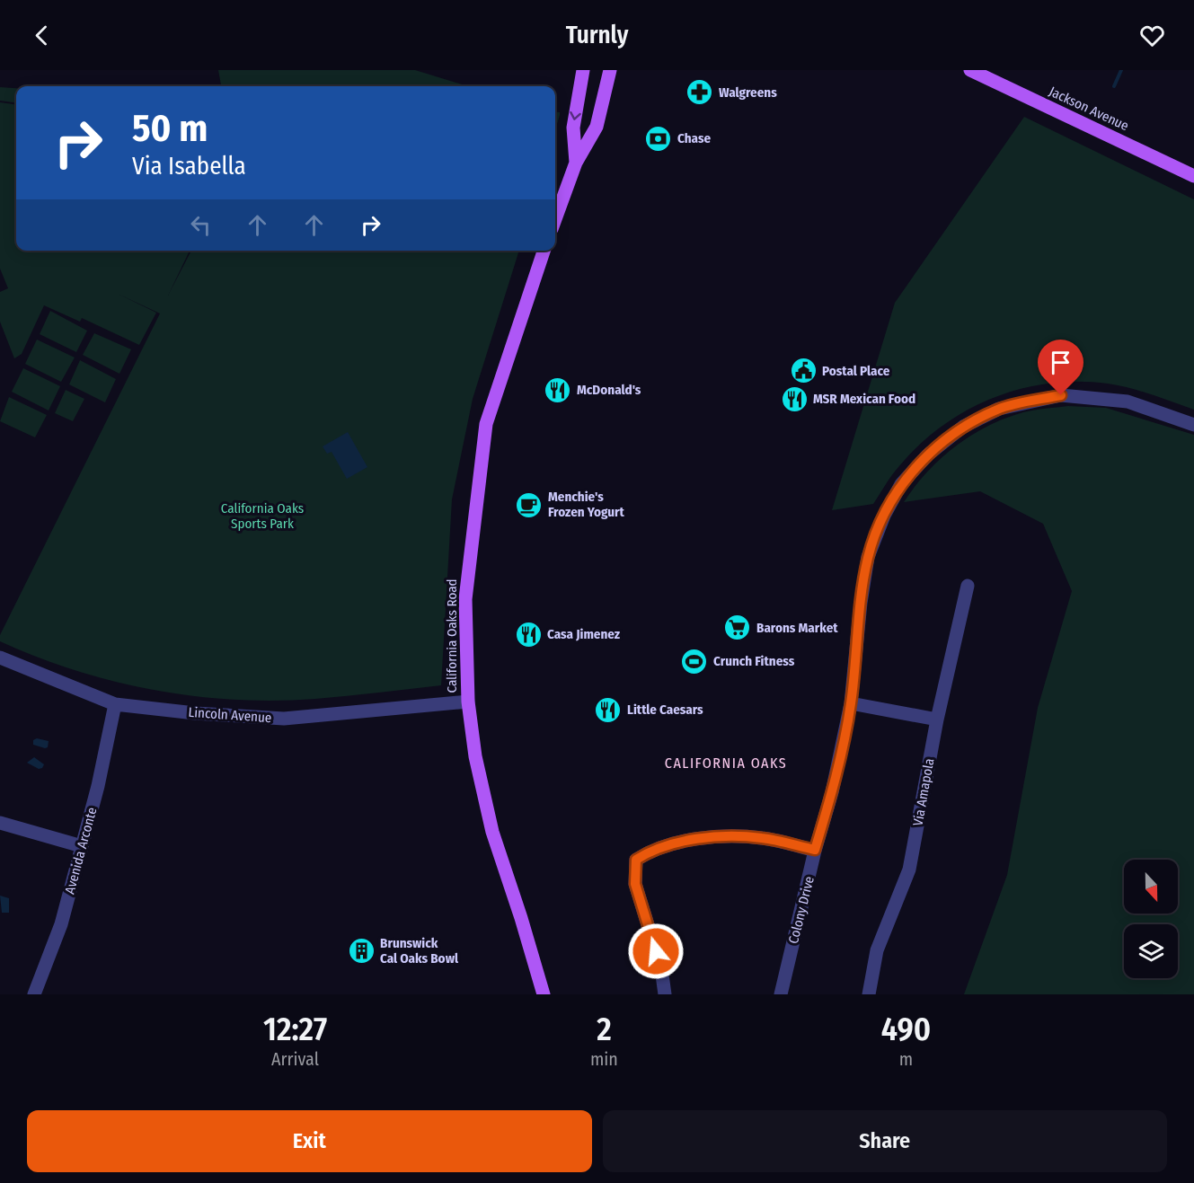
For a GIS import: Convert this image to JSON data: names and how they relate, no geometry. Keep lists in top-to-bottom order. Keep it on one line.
{"streets":{"main road":["Jackson Avenue","California Oaks Road"],"street":["Lincoln Avenue","Via Amapola","Avenida Arconte","Colony Drive"]},"crossings":[["California Oaks Road","Lincoln Avenue"],["Lincoln Avenue","Avenida Arconte"]],"districts":["CALIFORNIA OAKS"],"parks":["California Oaks Sports Park"],"places":{"pharmacy":["Walgreens"],"bank":["Chase"],"public building":["Postal Place"],"restaurant":["McDonald's","MSR Mexican Food","Casa Jimenez","Little Caesars"],"cafe":["Menchie's Frozen Yogurt"],"supermarket":["Barons Market"],"sports":["Crunch Fitness"],"building":["Brunswick Cal Oaks Bowl"]},"north":"bottom","page":{"header":"Turnly","turn":["50 m","Via Isabella"],"eta":["12:27","Arrival","2","min","490","m"],"buttons":["Exit","Share"]}}
